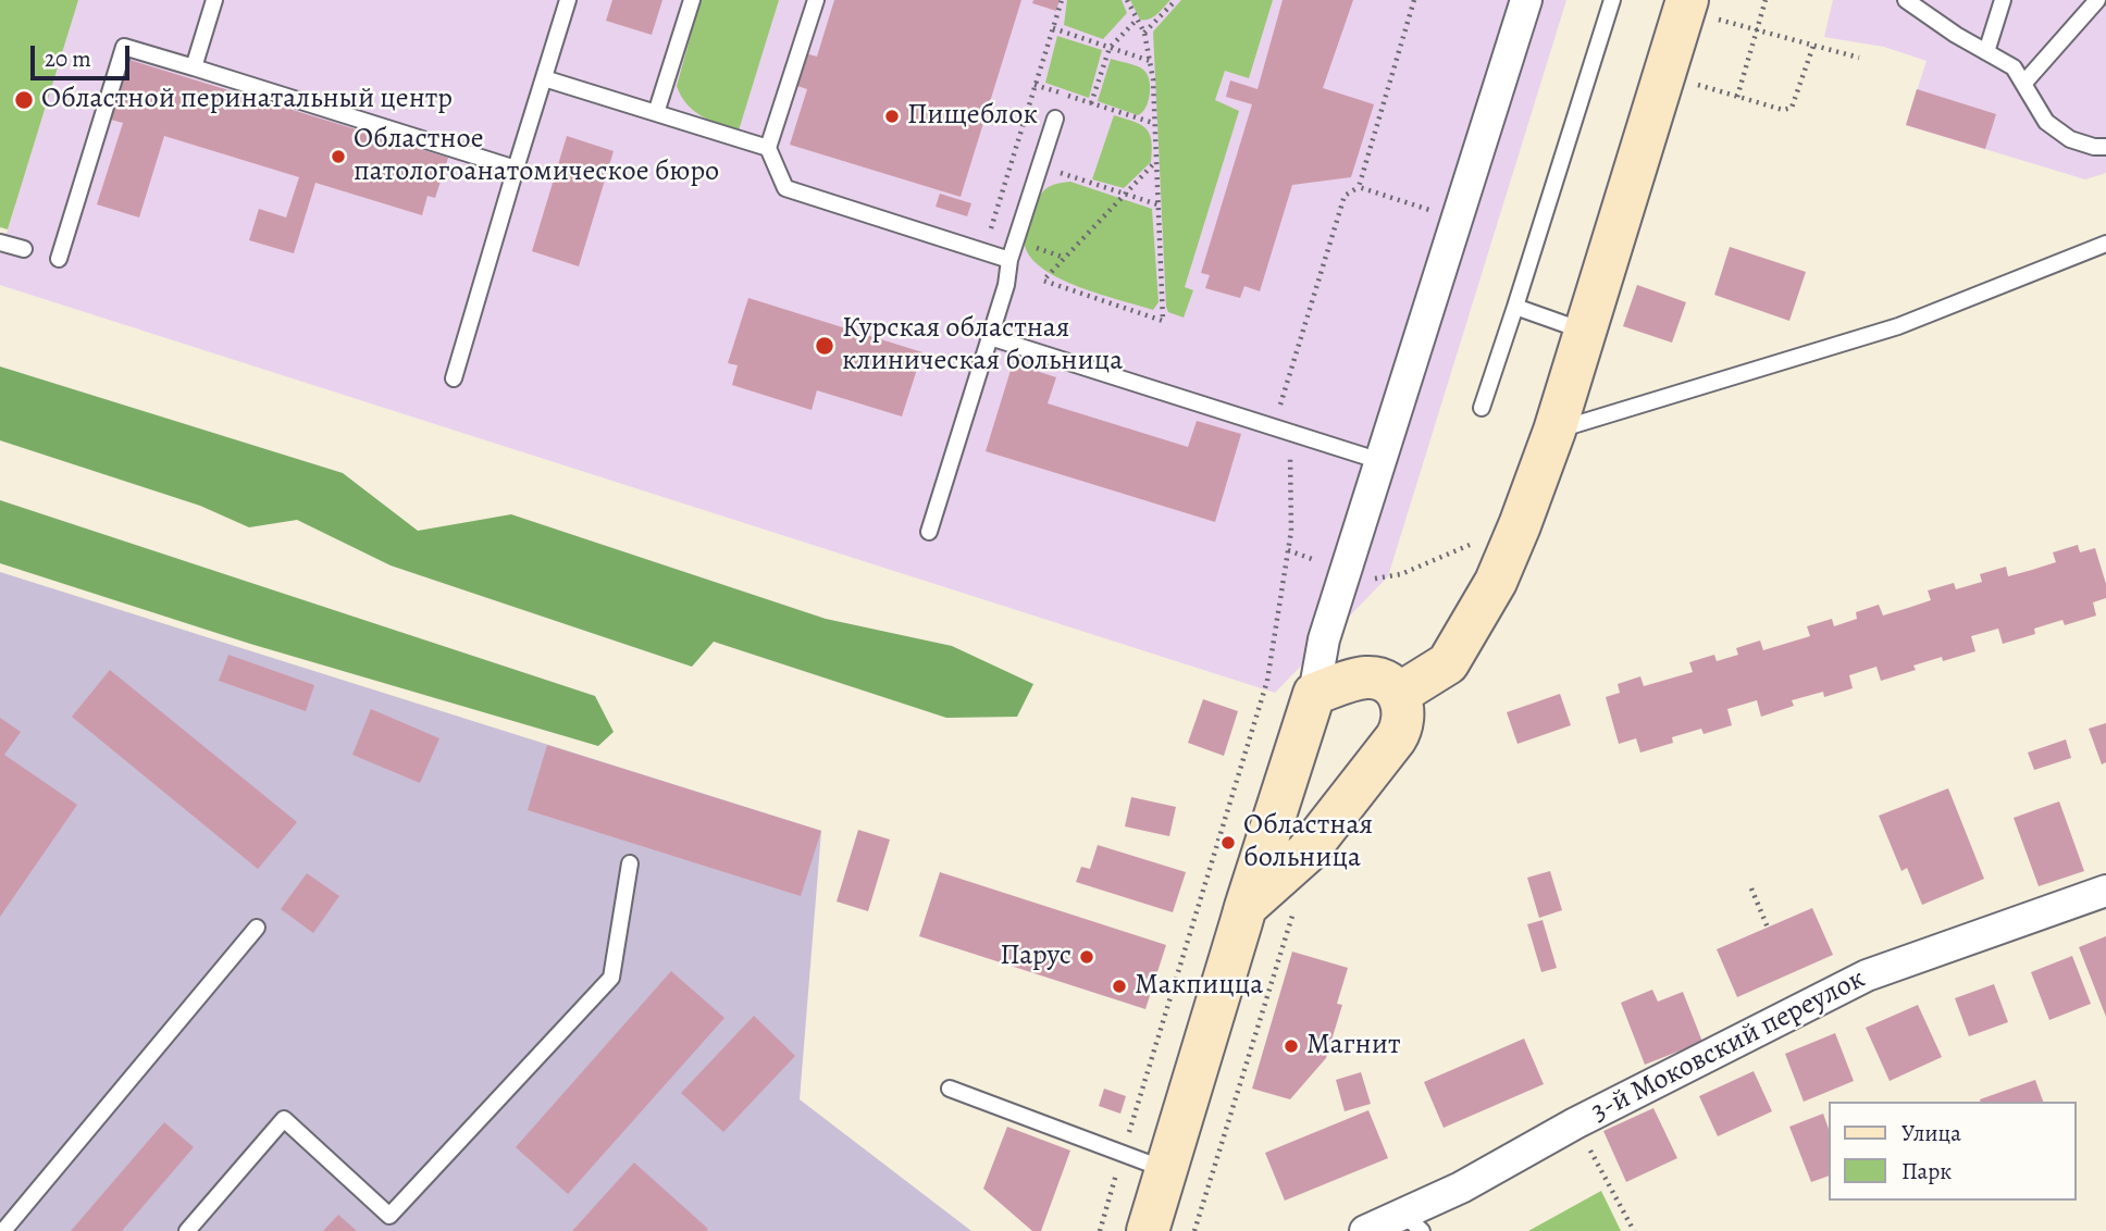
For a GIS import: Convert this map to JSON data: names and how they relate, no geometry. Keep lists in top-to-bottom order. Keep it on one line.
{"streets":{"street":["3-й Моковский переулок"]},"places":["Областной перинатальный центр","Пищеблок","Областное патологоанатомическое бюро","Курская областная клиническая больница","Областная больница","Парус","Макпицца","Магнит"],"legend":["Улица","Парк"],"scale_bar":"20 m"}
